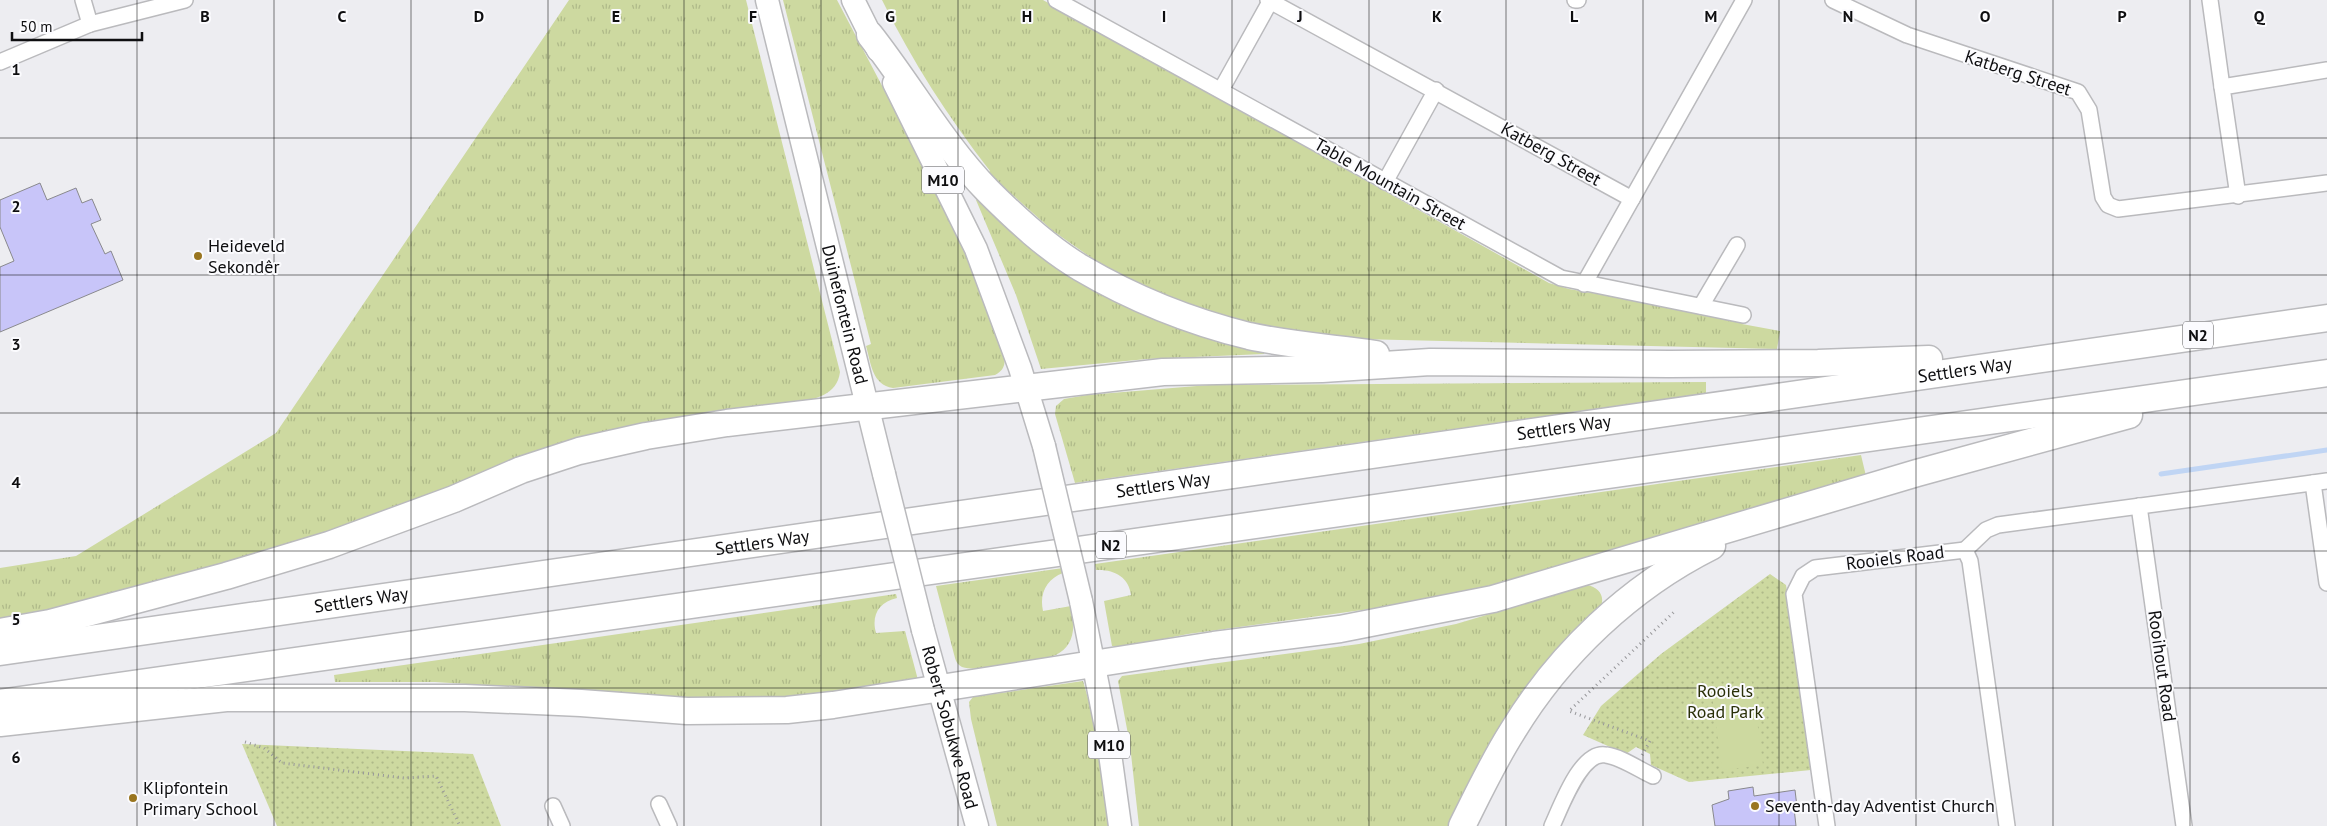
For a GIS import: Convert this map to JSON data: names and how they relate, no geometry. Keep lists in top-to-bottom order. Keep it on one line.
{"streets":{"highway":["N2","Settlers Way"],"main road":["M10","Duinefontein Road","Robert Sobukwe Road"],"street":["Katberg Street","Table Mountain Street","Rooiels Road","Rooihout Road"]},"crossings":[["Duinefontein Road","Robert Sobukwe Road"]],"parks":["Rooiels Road Park"],"places":["Heideveld Sekondêr","Klipfontein Primary School","Seventh-day Adventist Church"],"scale_bar":"50 m","grid":{"columns":["B","C","D","E","F","G","H","I","J","K","L","M","N","O","P","Q"],"rows":["1","2","3","4","5","6"]}}
